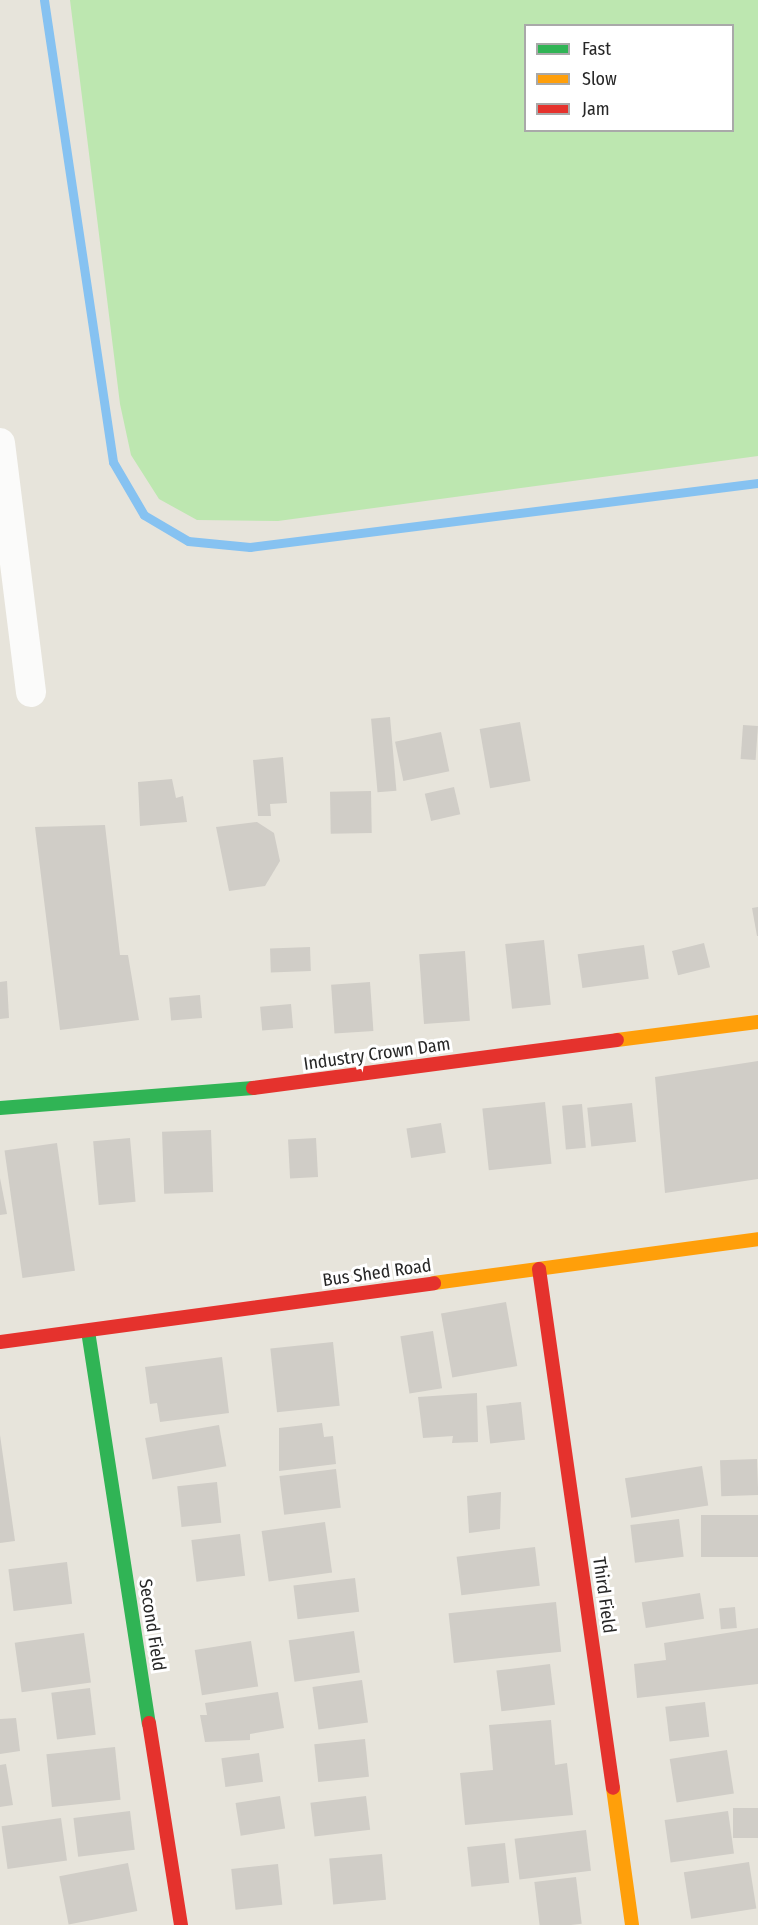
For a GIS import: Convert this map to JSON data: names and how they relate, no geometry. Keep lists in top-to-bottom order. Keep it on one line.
{"streets":{"street":["Industry Crown Dam","Bus Shed Road","Third Field","Second Field"]},"crossings":[["Bus Shed Road","Third Field"],["Bus Shed Road","Second Field"]],"legend":["Fast","Slow","Jam"]}
